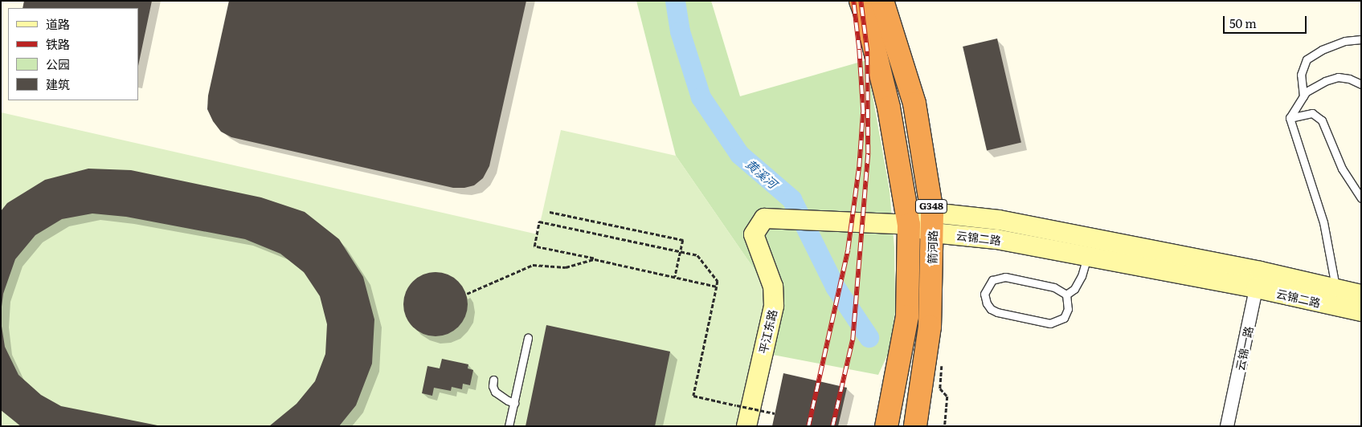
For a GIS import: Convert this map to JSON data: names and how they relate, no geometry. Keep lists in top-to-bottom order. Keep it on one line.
{"streets":{"highway":["G348","箭河路"],"main road":["云锦二路","平江东路"],"street":["云锦一路"]},"crossings":[["G348","平江东路"],["云锦二路","箭河路"],["云锦二路","云锦一路"]],"water":["黄溪河"],"legend":["道路","铁路","公园","建筑"],"scale_bar":"50 m"}
